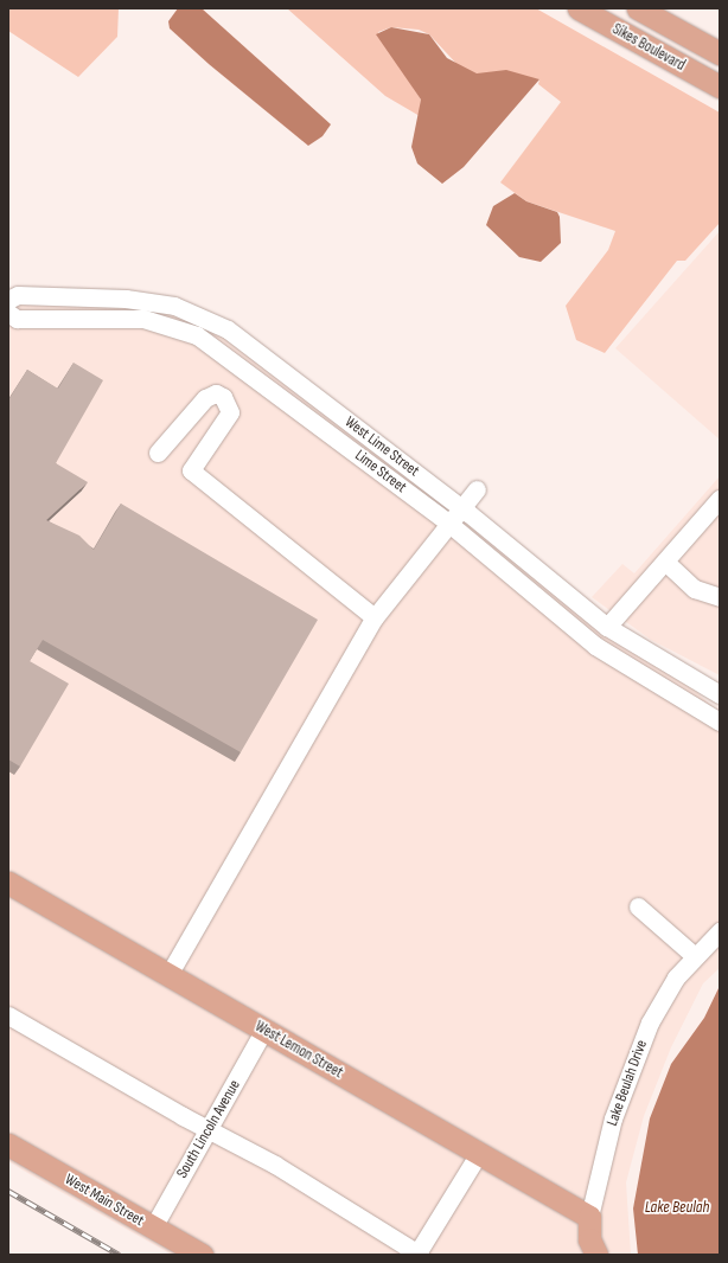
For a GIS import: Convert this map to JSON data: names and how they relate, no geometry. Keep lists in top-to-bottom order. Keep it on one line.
{"streets":{"main road":["Sikes Boulevard","West Lemon Street","Lake Beulah Drive","West Main Street"],"street":["West Lime Street","Lime Street","South Lincoln Avenue"]},"crossings":[["West Lemon Street","Lake Beulah Drive"],["West Lemon Street","South Lincoln Avenue"],["South Lincoln Avenue","West Main Street"]],"water":["Lake Beulah"]}
